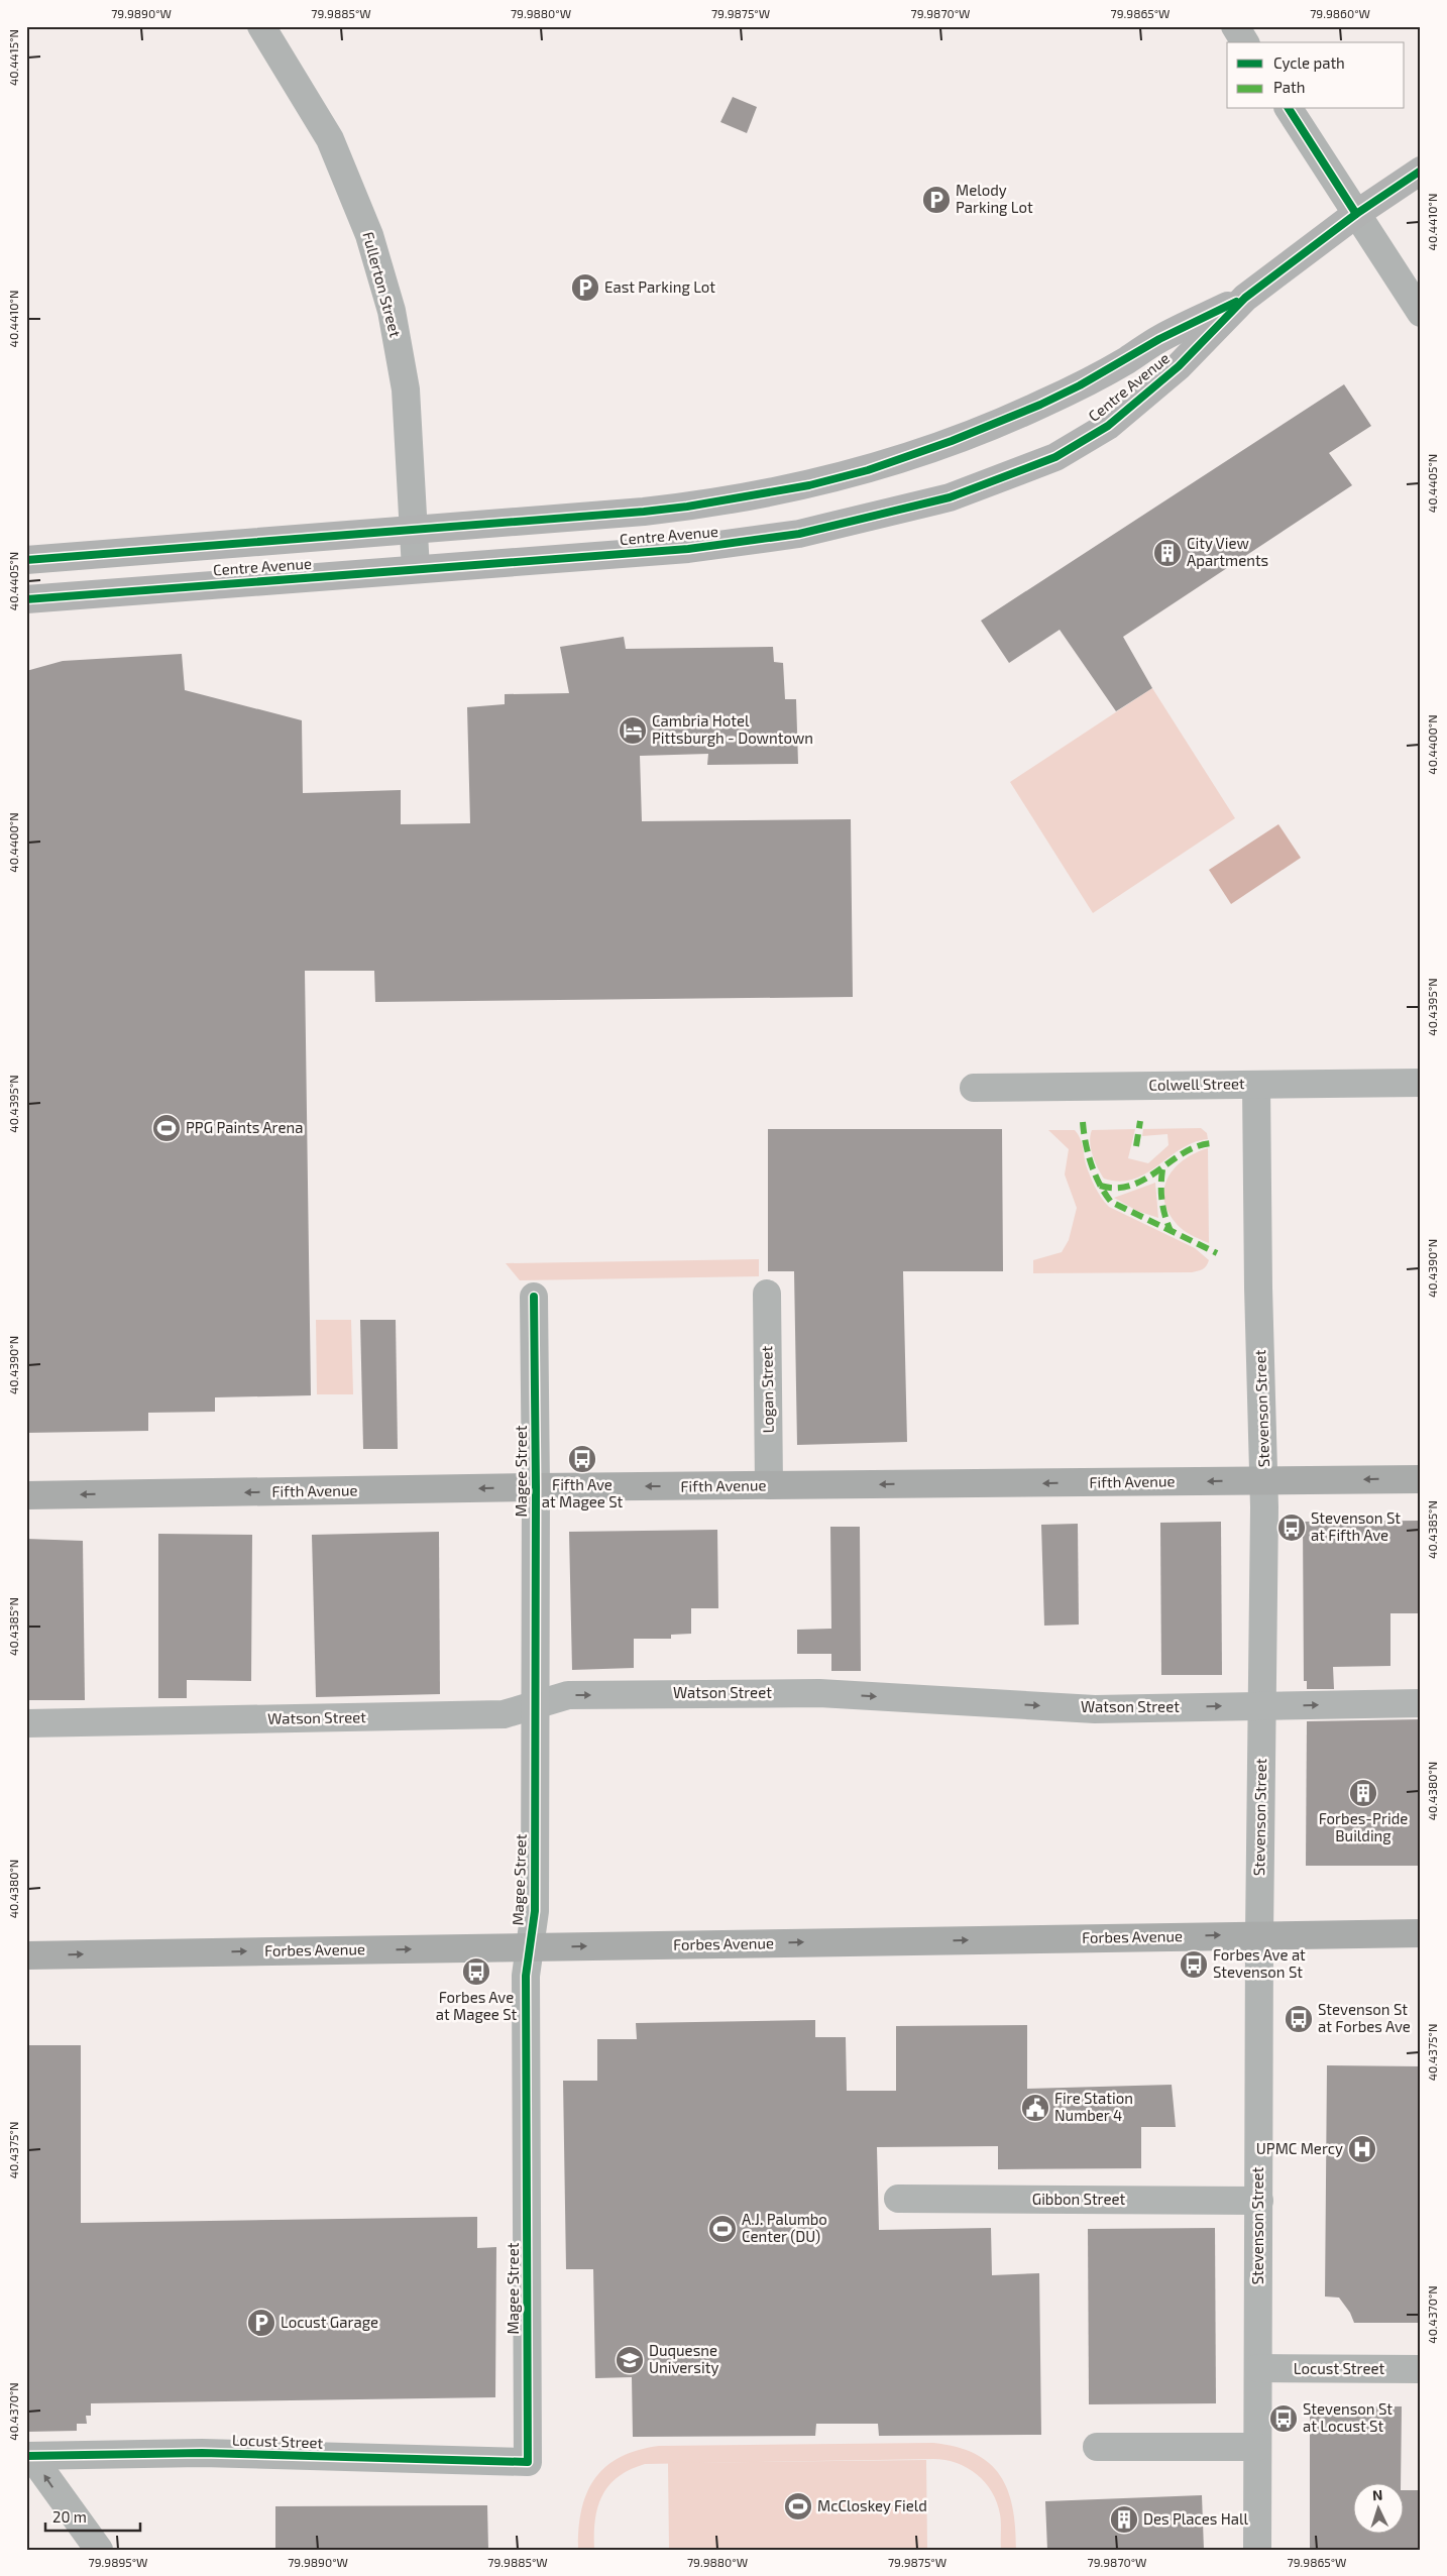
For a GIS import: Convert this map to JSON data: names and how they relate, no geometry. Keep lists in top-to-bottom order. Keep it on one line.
{"streets":{"main road":["Centre Avenue","Fifth Avenue","Forbes Avenue"],"street":["Fullerton Street","Colwell Street","Logan Street","Stevenson Street","Magee Street","Watson Street","Gibbon Street","Locust Street"]},"crossings":[["Fullerton Street","Centre Avenue"],["Colwell Street","Stevenson Street"],["Logan Street","Fifth Avenue"],["Stevenson Street","Fifth Avenue"],["Stevenson Street","Watson Street"],["Stevenson Street","Forbes Avenue"],["Stevenson Street","Gibbon Street"],["Stevenson Street","Locust Street"],["Magee Street","Fifth Avenue"],["Magee Street","Watson Street"],["Magee Street","Forbes Avenue"],["Magee Street","Locust Street"]],"one_way":["Fifth Avenue","Watson Street","Forbes Avenue"],"places":{"parking":["Melody Parking Lot","East Parking Lot","Locust Garage"],"building":["City View Apartments","Forbes-Pride Building","Des Places Hall"],"hotel":["Cambria Hotel Pittsburgh - Downtown"],"sports":["PPG Paints Arena","A.J. Palumbo Center (DU)","McCloskey Field"],"bus stop":["Fifth Ave at Magee St","Stevenson St at Fifth Ave","Forbes Ave at Stevenson St","Forbes Ave at Magee St","Stevenson St at Forbes Ave","Stevenson St at Locust St"],"public building":["Fire Station Number 4"],"hospital":["UPMC Mercy"],"school or university":["Duquesne University"]},"legend":["Cycle path","Path"],"scale_bar":"20 m","north":"top","coordinates":["79.9890°W","79.9885°W","79.9880°W","79.9875°W","79.9870°W","79.9865°W","79.9860°W","40.4415°N","40.4410°N","40.4405°N","40.4400°N","40.4395°N","40.4390°N","40.4385°N","40.4380°N","40.4375°N","40.4370°N","79.9895°W"]}
